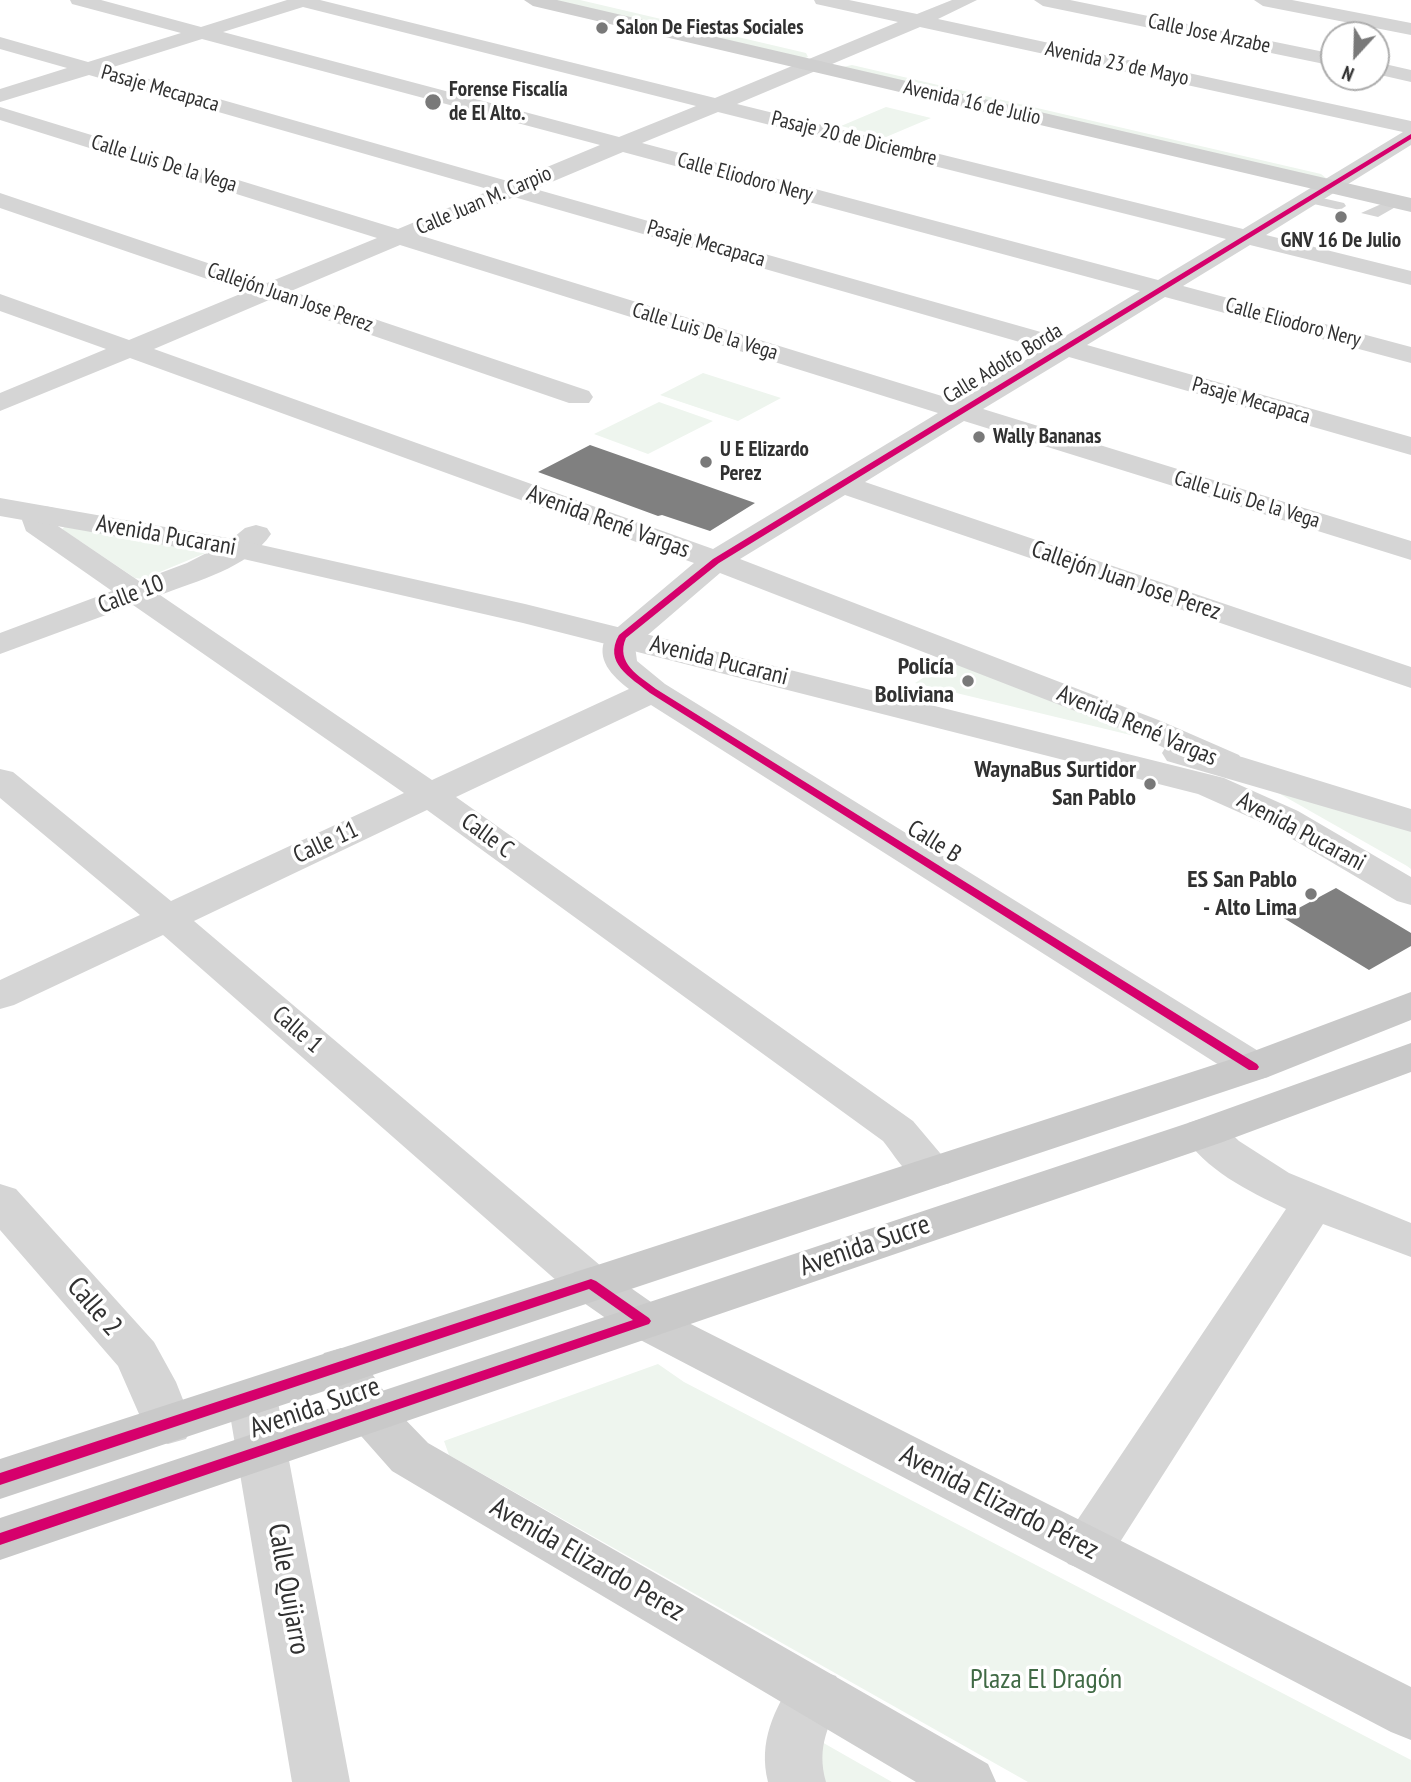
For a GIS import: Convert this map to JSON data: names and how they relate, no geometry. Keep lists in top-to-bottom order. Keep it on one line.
{"streets":{"main road":["Avenida 16 de Julio","Avenida Sucre","Avenida Elizardo Pérez","Avenida Elizardo Perez"],"street":["Calle Jose Arzabe","Avenida 23 de Mayo","Pasaje Mecapaca","Pasaje 20 de Diciembre","Calle Luis De la Vega","Calle Eliodoro Nery","Calle Juan M. Carpio","Callejón Juan Jose Perez","Calle Adolfo Borda","Avenida René Vargas","Avenida Pucarani","Calle 10","Calle C","Calle B","Calle 11","Calle 1","Calle 2","Calle Quijarro"]},"crossings":[["Avenida 23 de Mayo","Calle Juan M. Carpio"],["Pasaje Mecapaca","Calle Juan M. Carpio"],["Pasaje Mecapaca","Calle Adolfo Borda"],["Avenida 16 de Julio","Calle Juan M. Carpio"],["Avenida 16 de Julio","Calle Adolfo Borda"],["Pasaje 20 de Diciembre","Calle Juan M. Carpio"],["Pasaje 20 de Diciembre","Calle Adolfo Borda"],["Calle Luis De la Vega","Calle Juan M. Carpio"],["Calle Luis De la Vega","Calle Adolfo Borda"],["Calle Eliodoro Nery","Calle Juan M. Carpio"],["Calle Eliodoro Nery","Calle Adolfo Borda"],["Calle Juan M. Carpio","Callejón Juan Jose Perez"],["Calle Juan M. Carpio","Avenida René Vargas"],["Callejón Juan Jose Perez","Calle Adolfo Borda"],["Calle Adolfo Borda","Avenida René Vargas"],["Calle Adolfo Borda","Avenida Pucarani"],["Calle Adolfo Borda","Calle B"],["Avenida René Vargas","Avenida Pucarani"],["Avenida Pucarani","Calle 10"],["Avenida Pucarani","Calle C"],["Avenida Pucarani","Calle B"],["Calle 10","Calle C"],["Calle C","Calle 11"],["Calle C","Avenida Sucre"],["Calle B","Calle 11"],["Calle B","Avenida Sucre"],["Calle 11","Calle 1"],["Calle 1","Avenida Sucre"],["Calle 1","Avenida Elizardo Pérez"],["Avenida Sucre","Calle 2"],["Avenida Sucre","Avenida Elizardo Pérez"],["Avenida Sucre","Avenida Elizardo Perez"],["Avenida Sucre","Calle Quijarro"]],"parks":["Plaza El Dragón"],"places":["Salon De Fiestas Sociales","Forense Fiscalía de El Alto.","GNV 16 De Julio","Wally Bananas","U E Elizardo Perez","Policía Boliviana","WaynaBus Surtidor San Pablo","ES San Pablo - Alto Lima"],"north":"bottom"}
